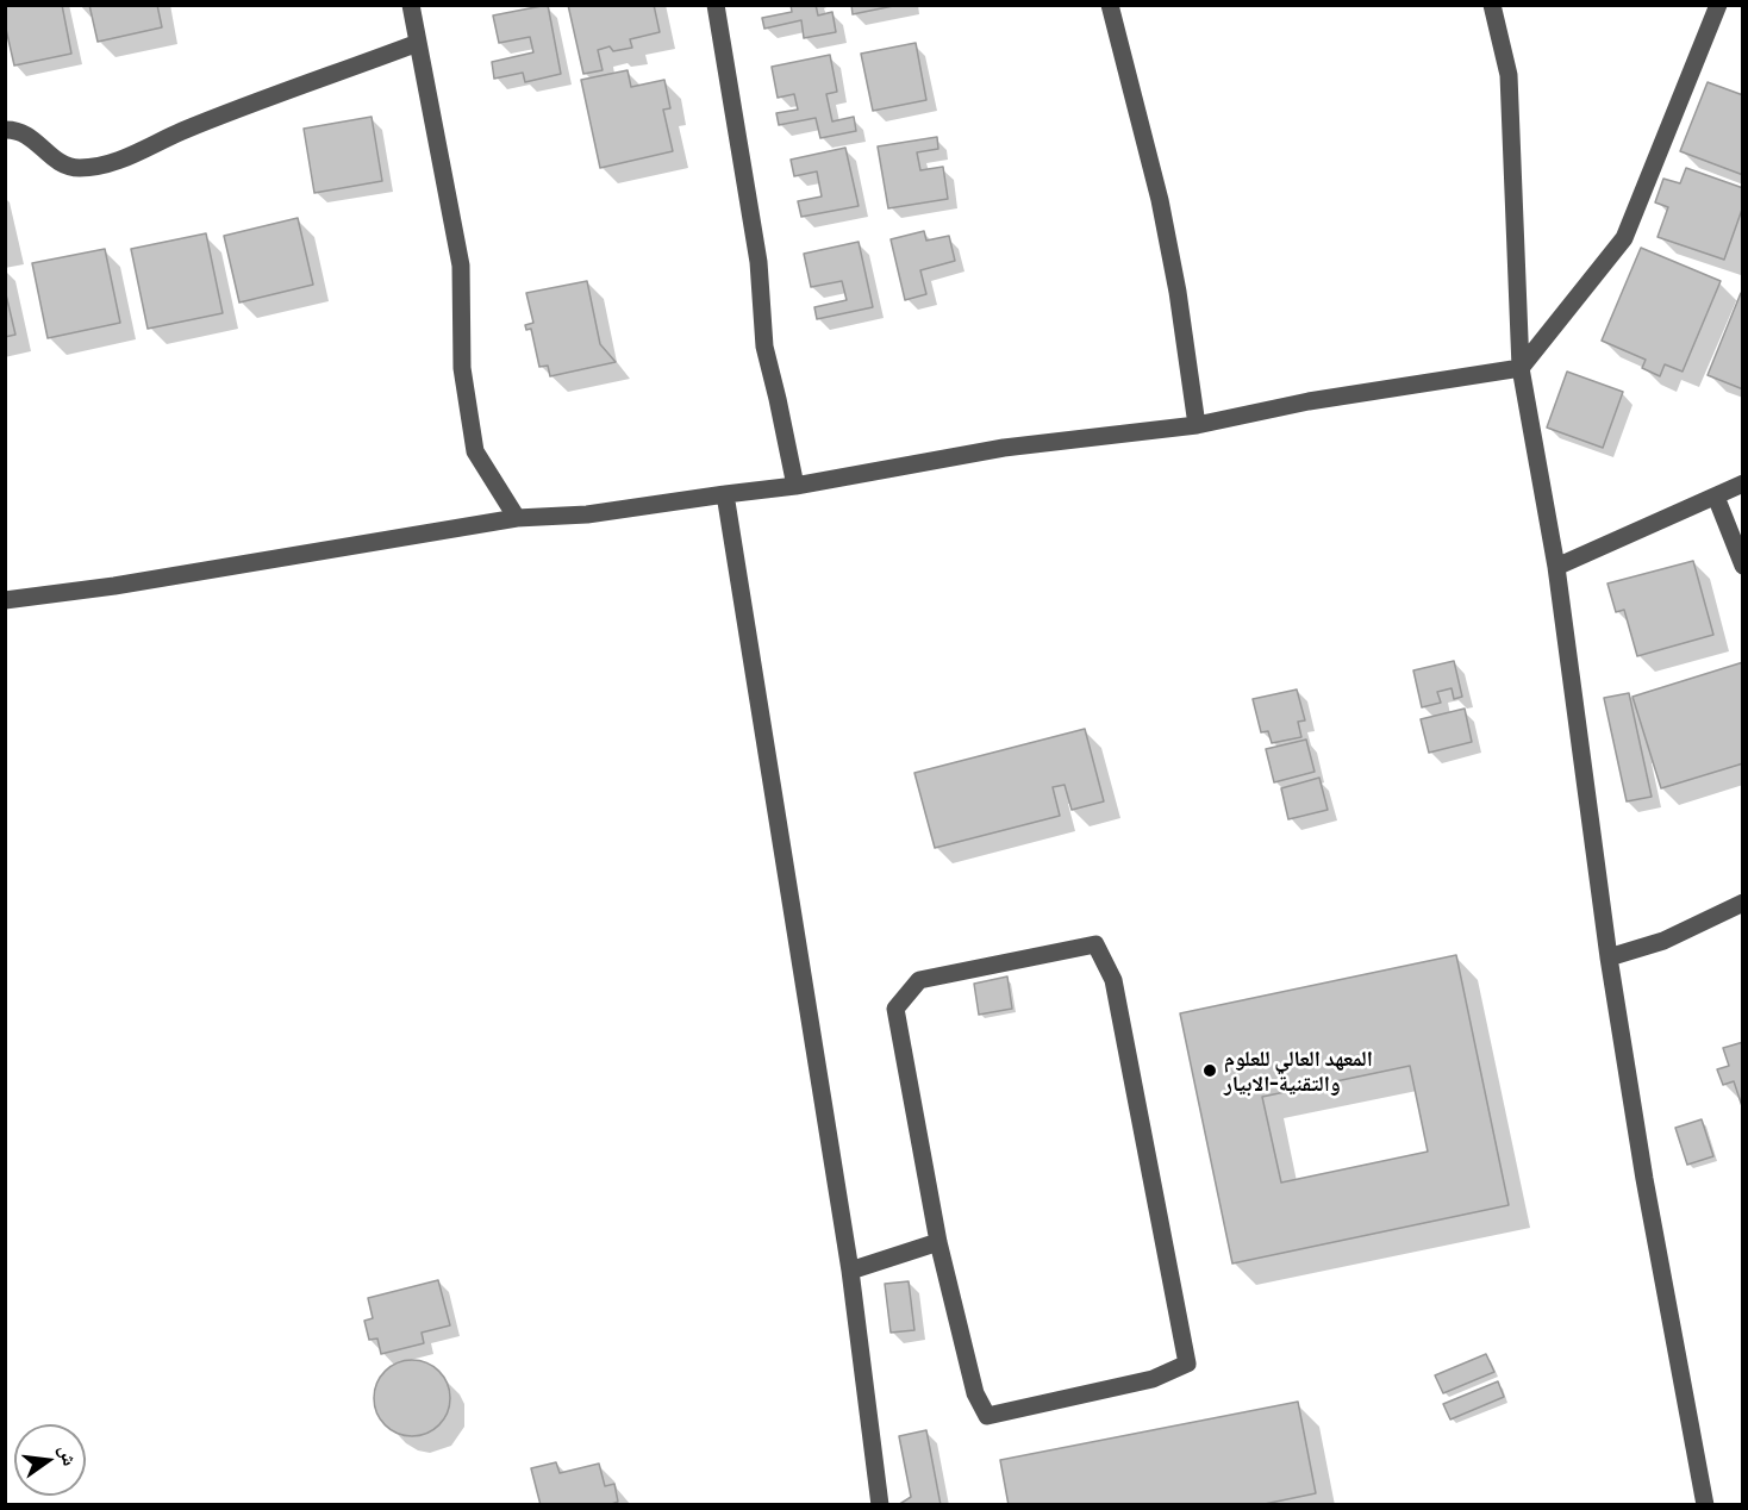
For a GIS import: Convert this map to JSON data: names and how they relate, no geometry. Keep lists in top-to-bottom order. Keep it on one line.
{"places":["المعهد العالي للعلوم والتقنية-الابيار"],"north":"right"}
